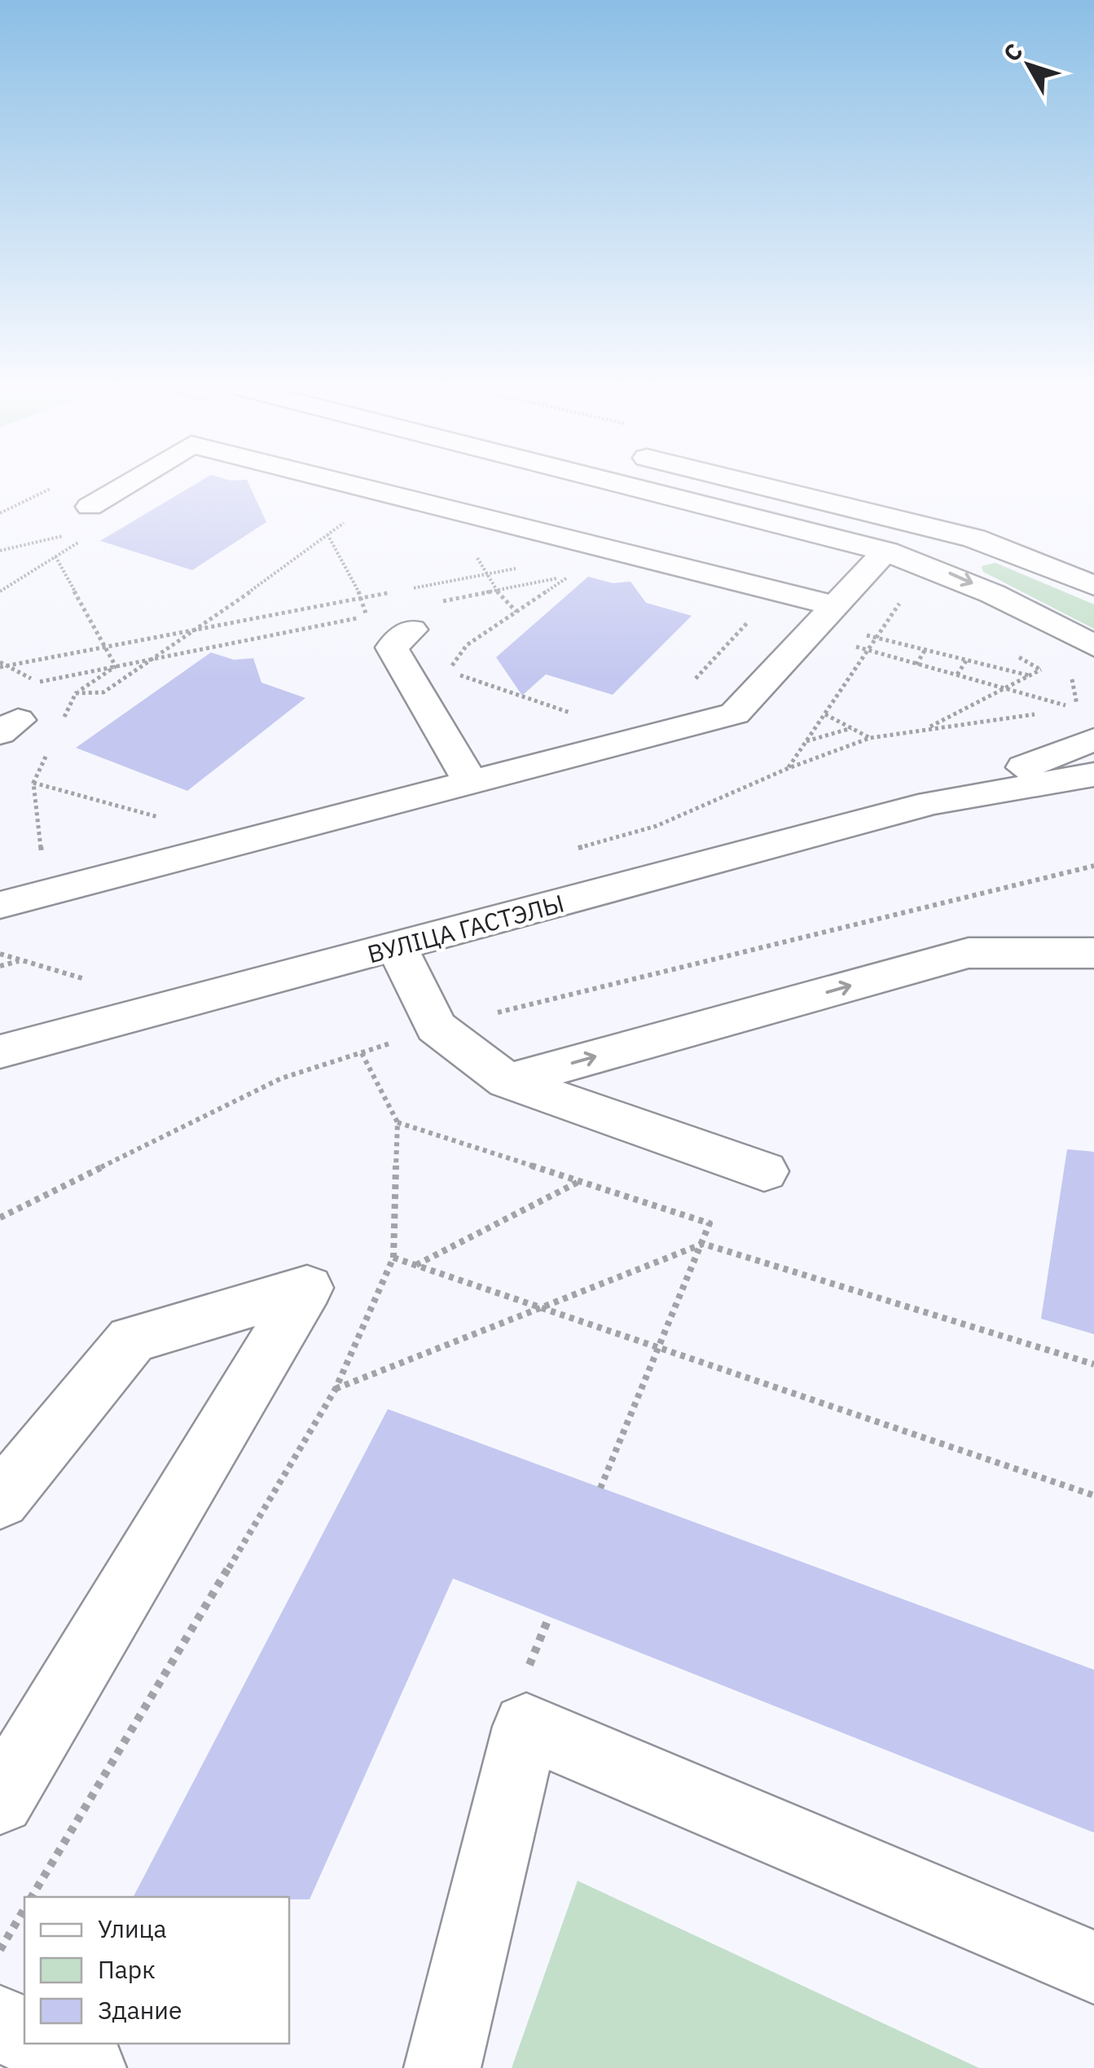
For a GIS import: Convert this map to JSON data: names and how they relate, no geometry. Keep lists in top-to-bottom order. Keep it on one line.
{"streets":{"main road":["ВУЛІЦА ГАСТЭЛЫ"]},"legend":["Улица","Парк","Здание"],"north":"top left"}
